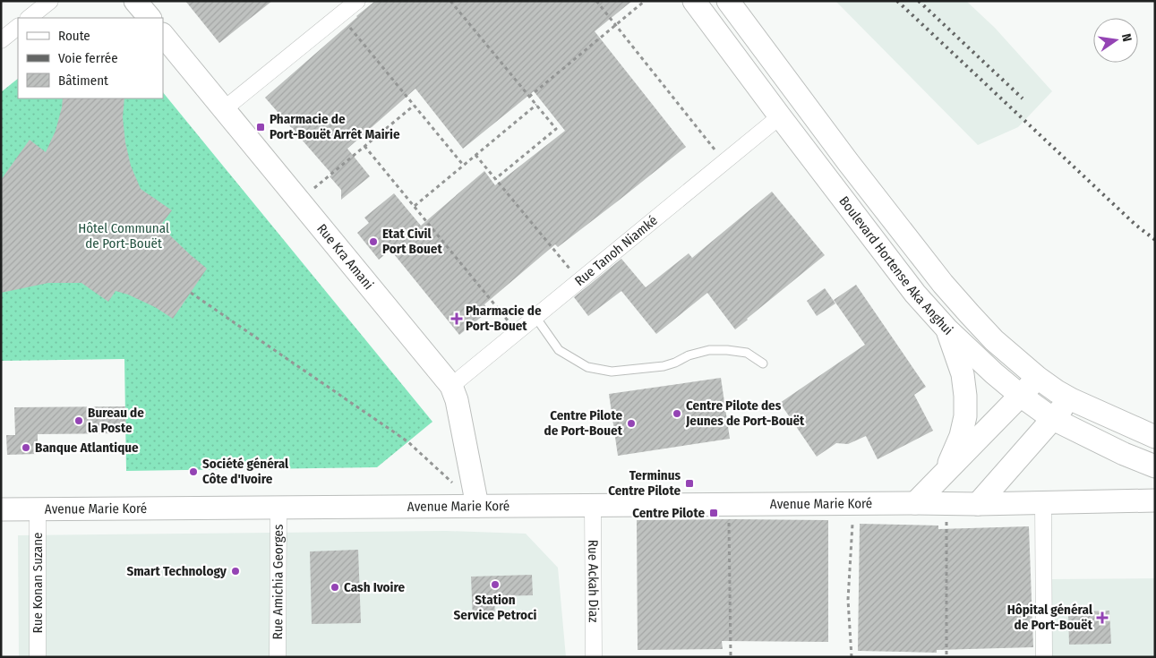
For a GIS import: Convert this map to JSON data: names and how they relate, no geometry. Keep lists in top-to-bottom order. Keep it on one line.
{"streets":{"main road":["Rue Kra Amani","Boulevard Hortense Aka Anghui","Avenue Marie Koré"],"street":["Rue Tanoh Niamké","Rue Ackah Diaz","Rue Amichia Georges","Rue Konan Suzane"]},"crossings":[["Rue Tanoh Niamké","Rue Kra Amani"],["Rue Tanoh Niamké","Boulevard Hortense Aka Anghui"],["Rue Kra Amani","Avenue Marie Koré"],["Avenue Marie Koré","Rue Ackah Diaz"],["Avenue Marie Koré","Rue Amichia Georges"],["Avenue Marie Koré","Rue Konan Suzane"]],"parks":["Hôtel Communal de Port-Bouët"],"places":{"transit":["Pharmacie de Port-Bouët Arrêt Mairie","Terminus Centre Pilote","Centre Pilote"],"other":["Etat Civil Port Bouet","Centre Pilote des Jeunes de Port-Bouët","Bureau de la Poste","Centre Pilote de Port-Bouet","Banque Atlantique","Société général Côte d'Ivoire","Smart Technology","Station Service Petroci","Cash Ivoire"],"health":["Pharmacie de Port-Bouet","Hôpital général de Port-Bouët"]},"legend":["Route","Voie ferrée","Bâtiment"],"north":"right"}
